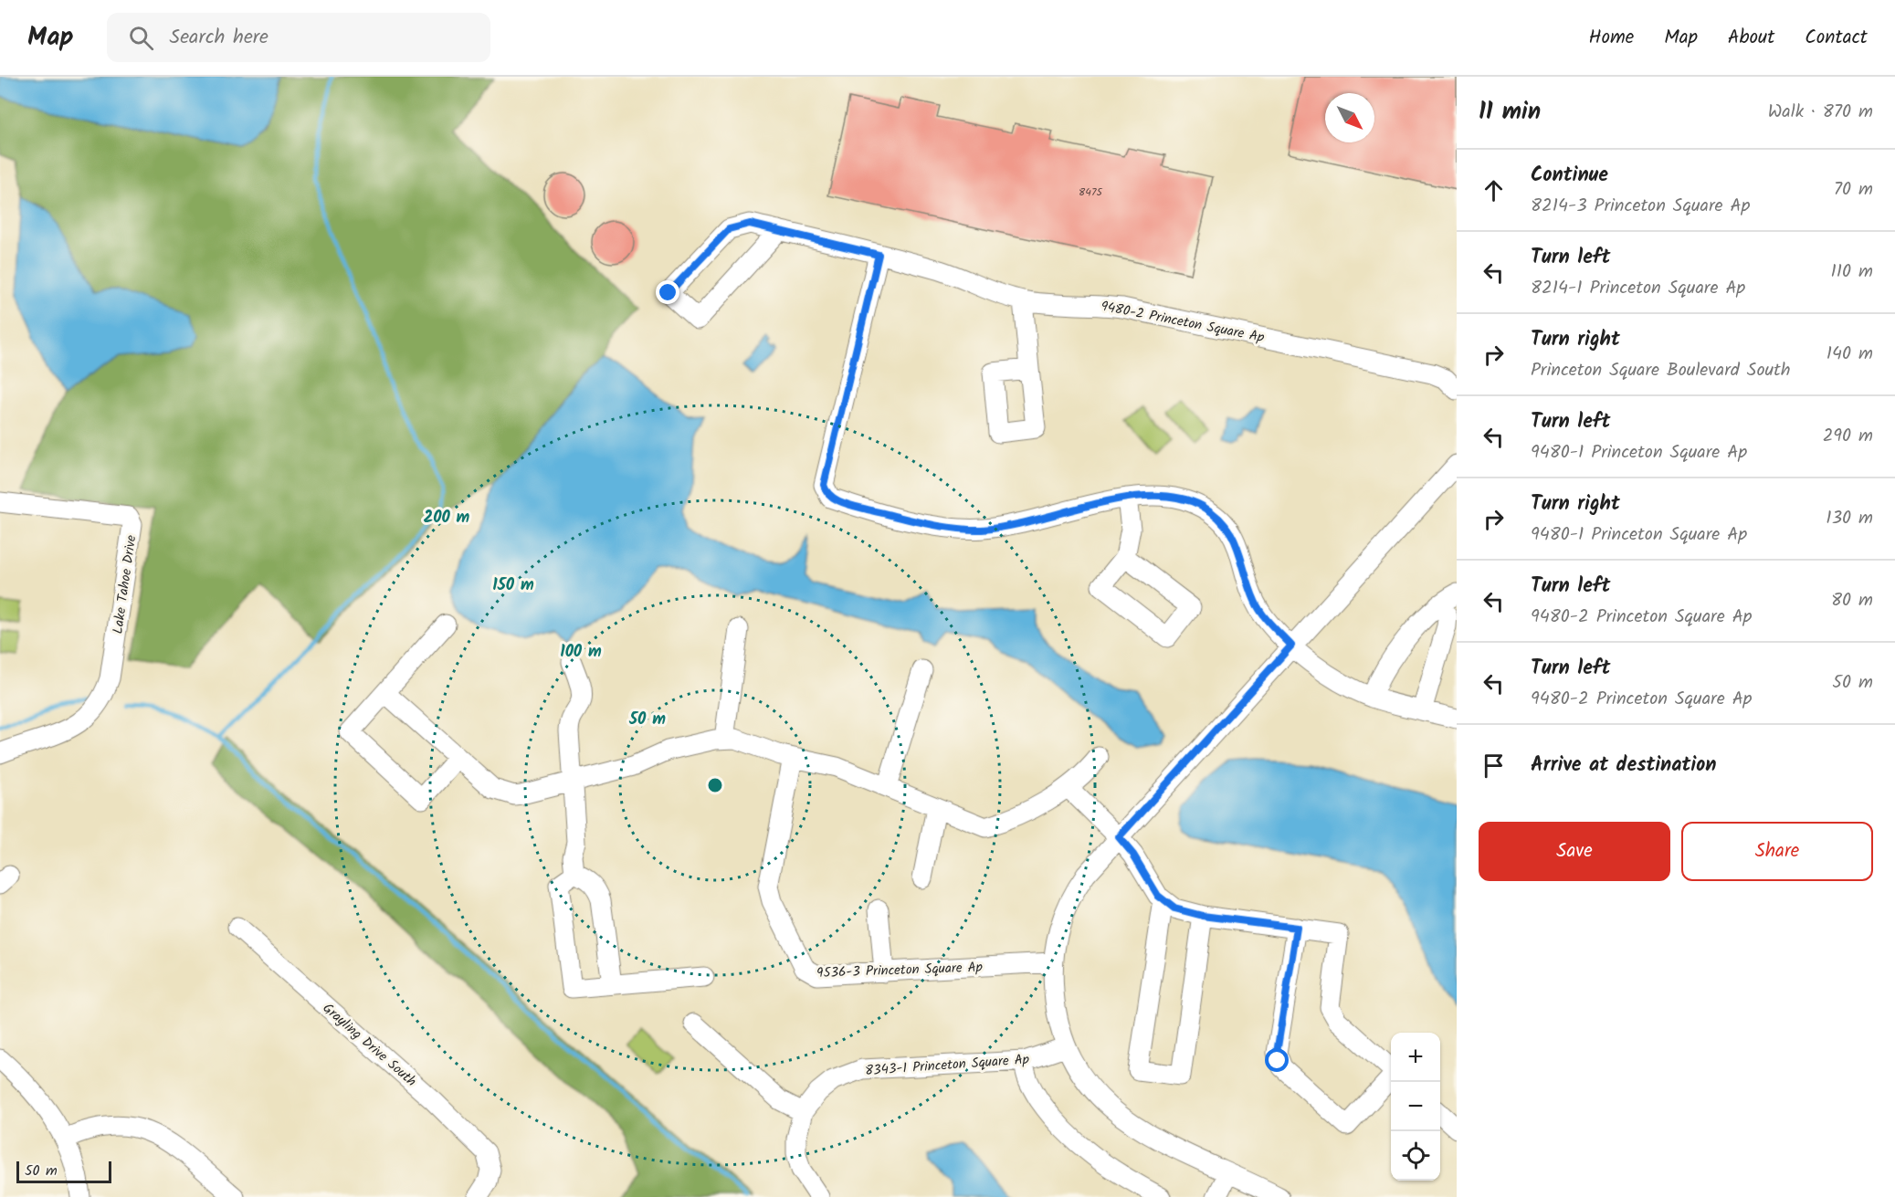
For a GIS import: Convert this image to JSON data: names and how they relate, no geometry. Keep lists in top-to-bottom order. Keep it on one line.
{"streets":{"street":["9480-2 Princeton Square Ap","Lake Tahoe Drive","9536-3 Princeton Square Ap","Grayling Drive South","8343-1 Princeton Square Ap"]},"house_numbers":["8475"],"scale_bar":"50 m","north":"bottom right","page":{"header":"Map","search":"Search here","nav":["Home","Map","About","Contact"],"heading":["11 min","Walk · 870 m"],"list":[["Continue","8214-3 Princeton Square Ap","70 m"],["Turn left","8214-1 Princeton Square Ap","110 m"],["Turn right","Princeton Square Boulevard South","140 m"],["Turn left","9480-1 Princeton Square Ap","290 m"],["Turn right","9480-1 Princeton Square Ap","130 m"],["Turn left","9480-2 Princeton Square Ap","80 m"],["Turn left","9480-2 Princeton Square Ap","50 m"],"Arrive at destination"],"buttons":["Save","Share"],"map_buttons":["+","−"],"scale":"50 m"},"rings":["200 m","150 m","100 m","50 m"]}
